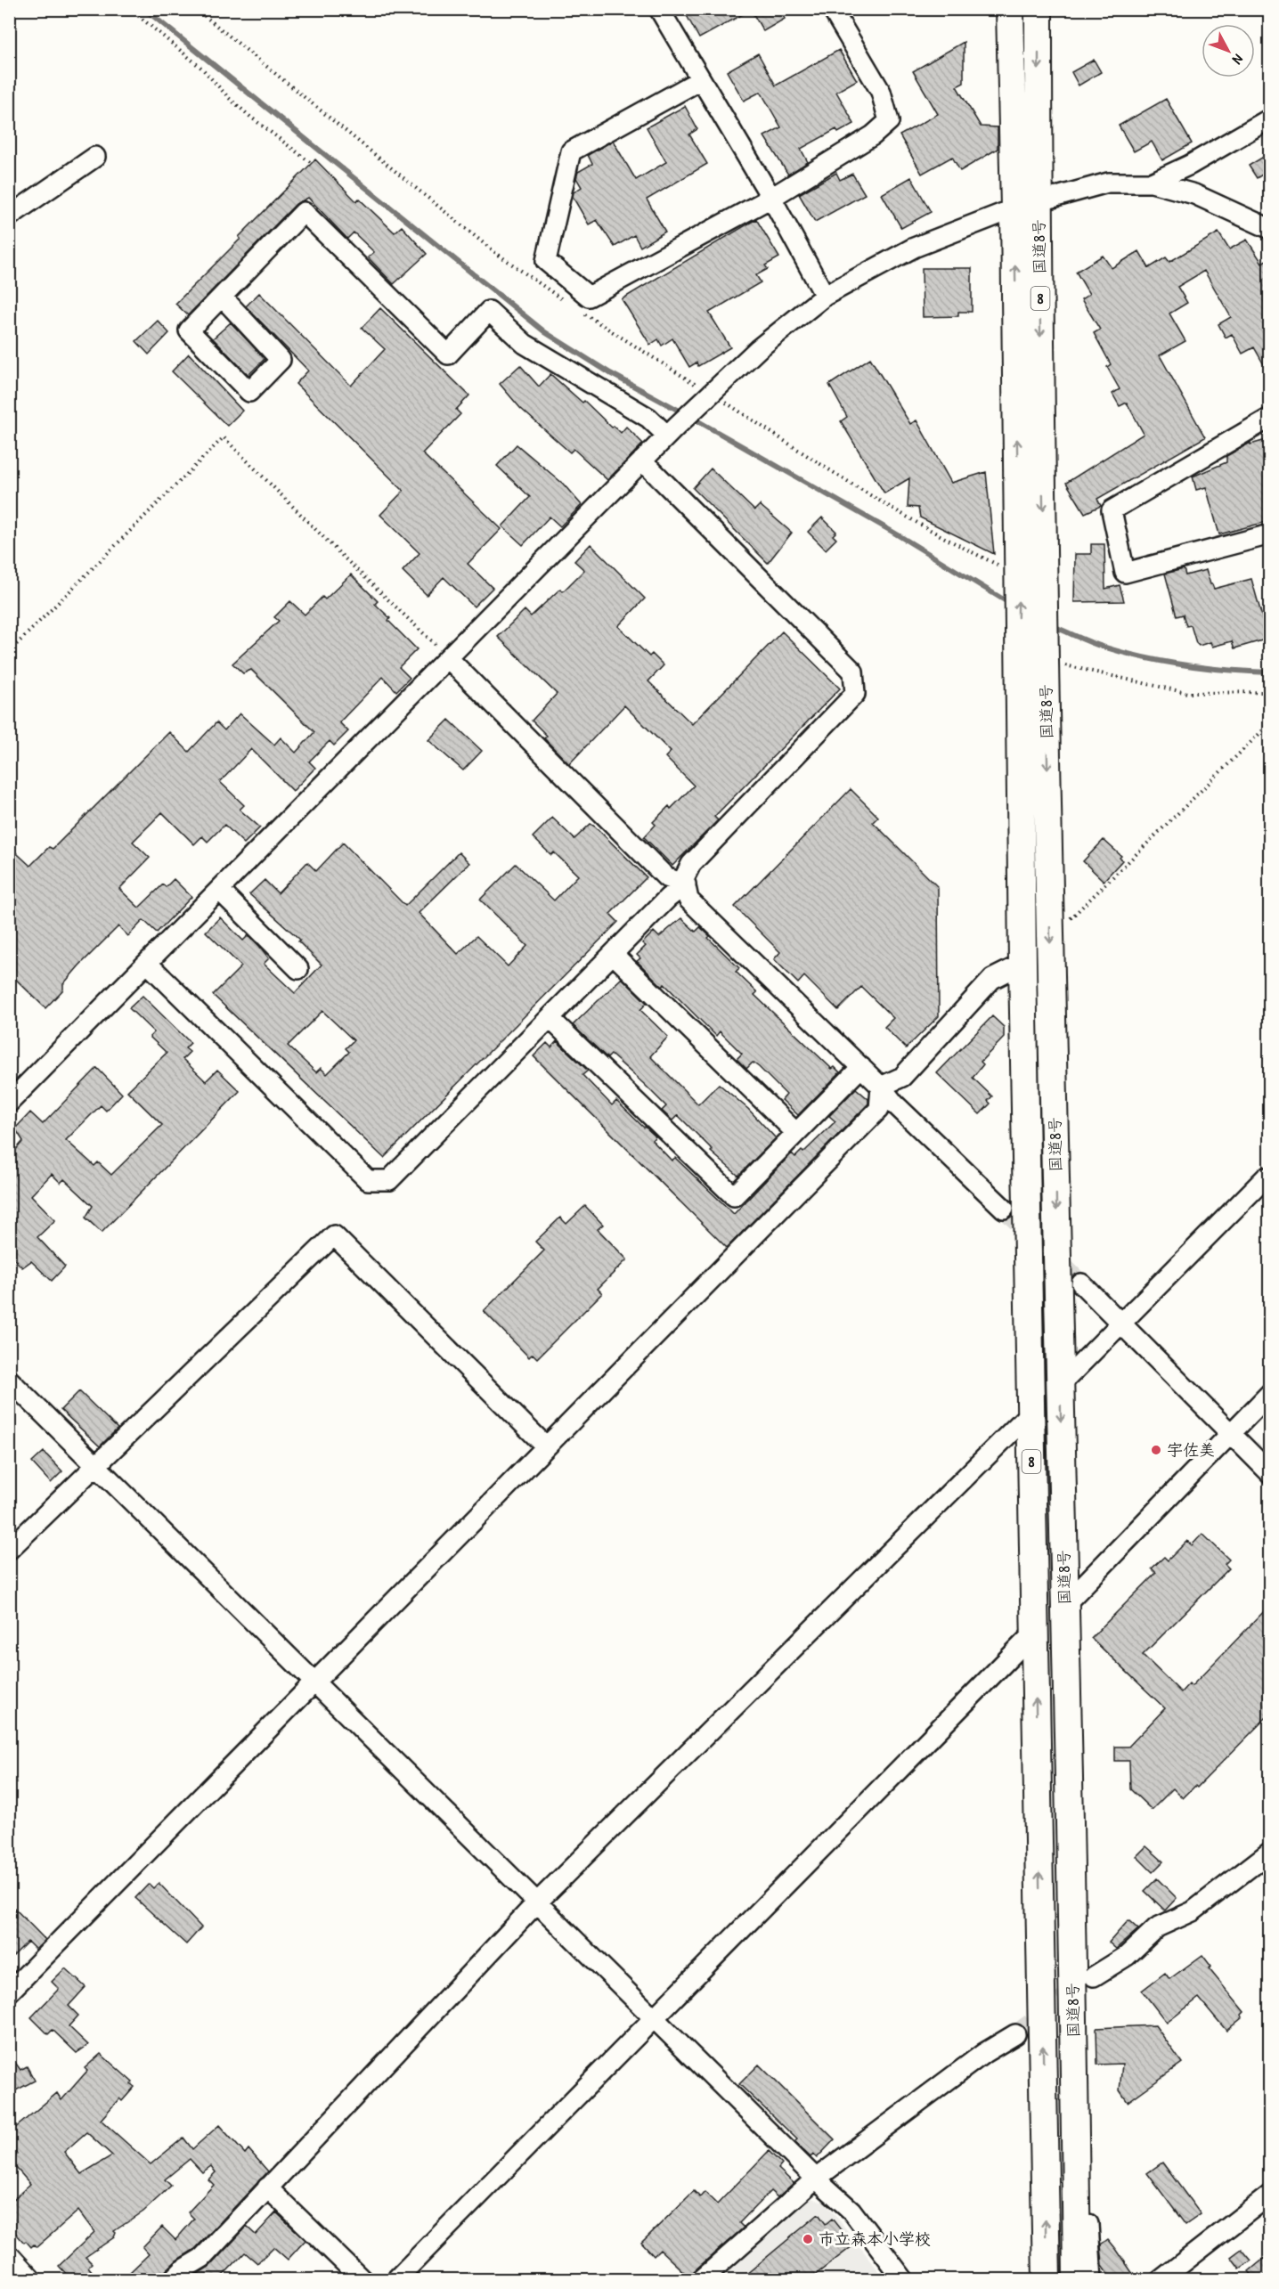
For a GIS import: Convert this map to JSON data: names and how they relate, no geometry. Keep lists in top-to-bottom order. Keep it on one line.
{"streets":{"highway":["国道8号","8"]},"places":["宇佐美","市立森本小学校"],"north":"bottom right"}
